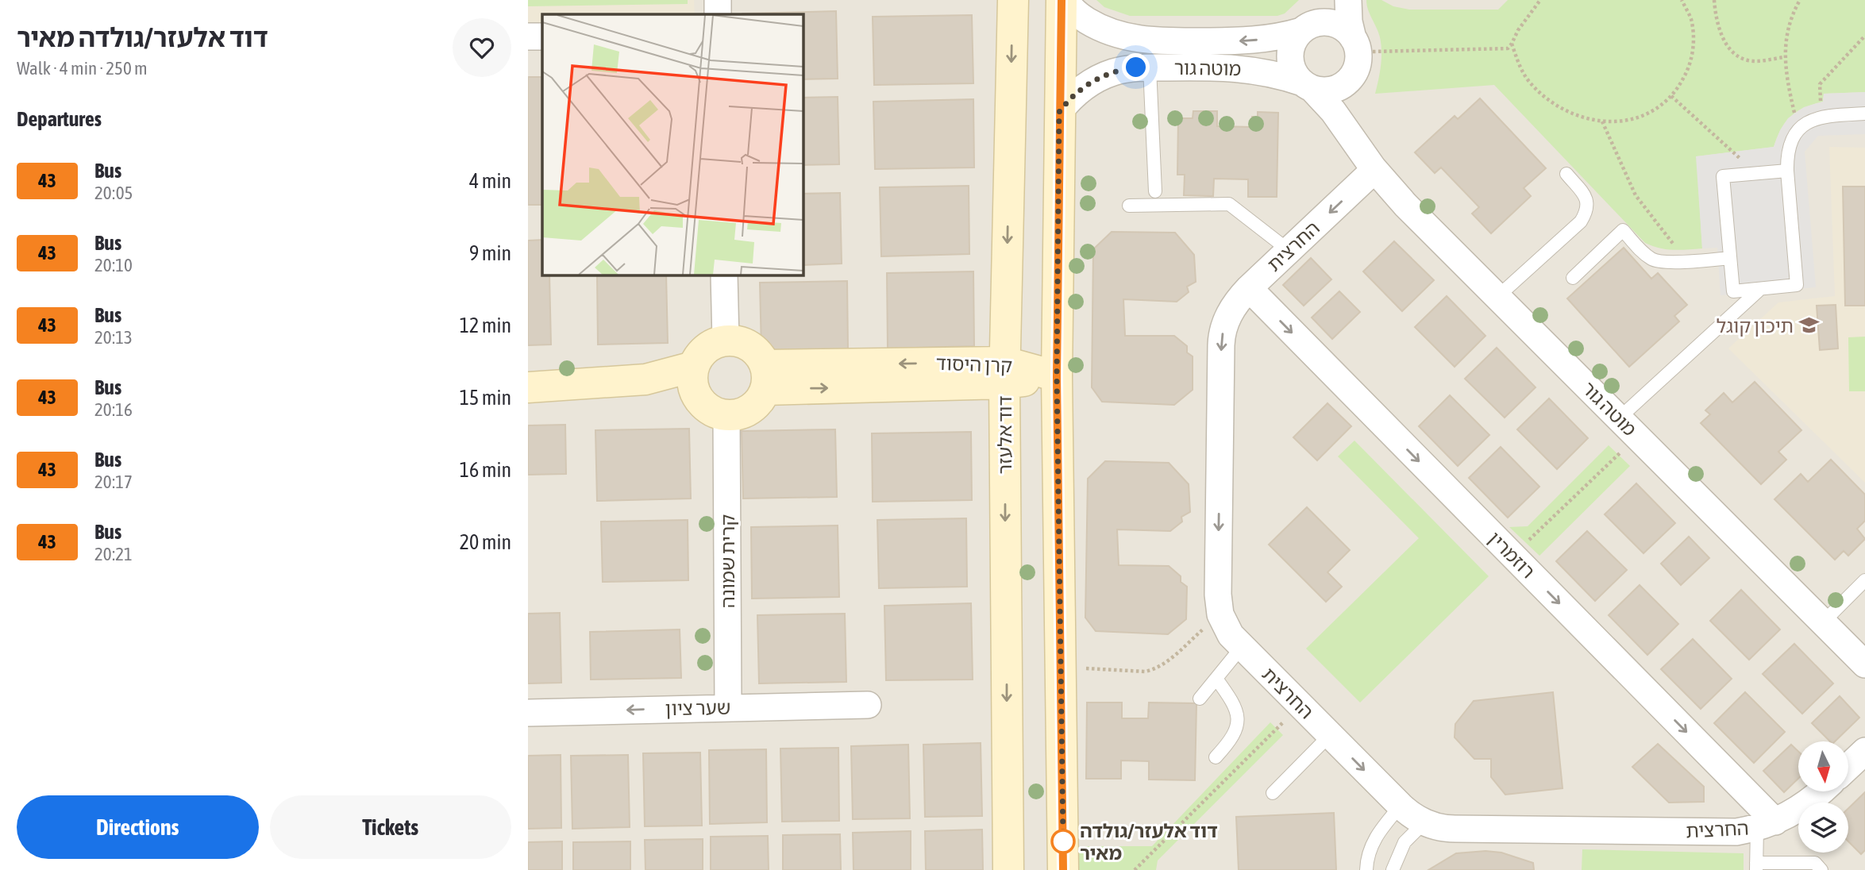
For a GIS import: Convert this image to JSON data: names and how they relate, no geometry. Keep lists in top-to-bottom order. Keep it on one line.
{"streets":{"street":["מוטה גור","החרצית","קרן היסוד","דוד אלעזר","רוזמרין","קרית שמונה","שער ציון"]},"crossings":[["מוטה גור","החרצית"],["החרצית","רוזמרין"],["קרן היסוד","דוד אלעזר"],["קרן היסוד","קרית שמונה"],["קרית שמונה","שער ציון"]],"one_way":["רוזמרין","שער ציון"],"places":{"school or university":["תיכון קוגל"],"other":["דוד אלעזר/גולדה מאיר"]},"lines":["bus line 43"],"north":"bottom","page":{"heading":[["דוד אלעזר/גולדה מאיר","Walk · 4 min · 250 m"],"Departures"],"list":[{"mark":"43","name":"Bus","note":"20:05","value":"4 min"},{"mark":"43","name":"Bus","note":"20:10","value":"9 min"},{"mark":"43","name":"Bus","note":"20:13","value":"12 min"},{"mark":"43","name":"Bus","note":"20:16","value":"15 min"},{"mark":"43","name":"Bus","note":"20:17","value":"16 min"},{"mark":"43","name":"Bus","note":"20:21","value":"20 min"}],"buttons":["Directions","Tickets"]}}
